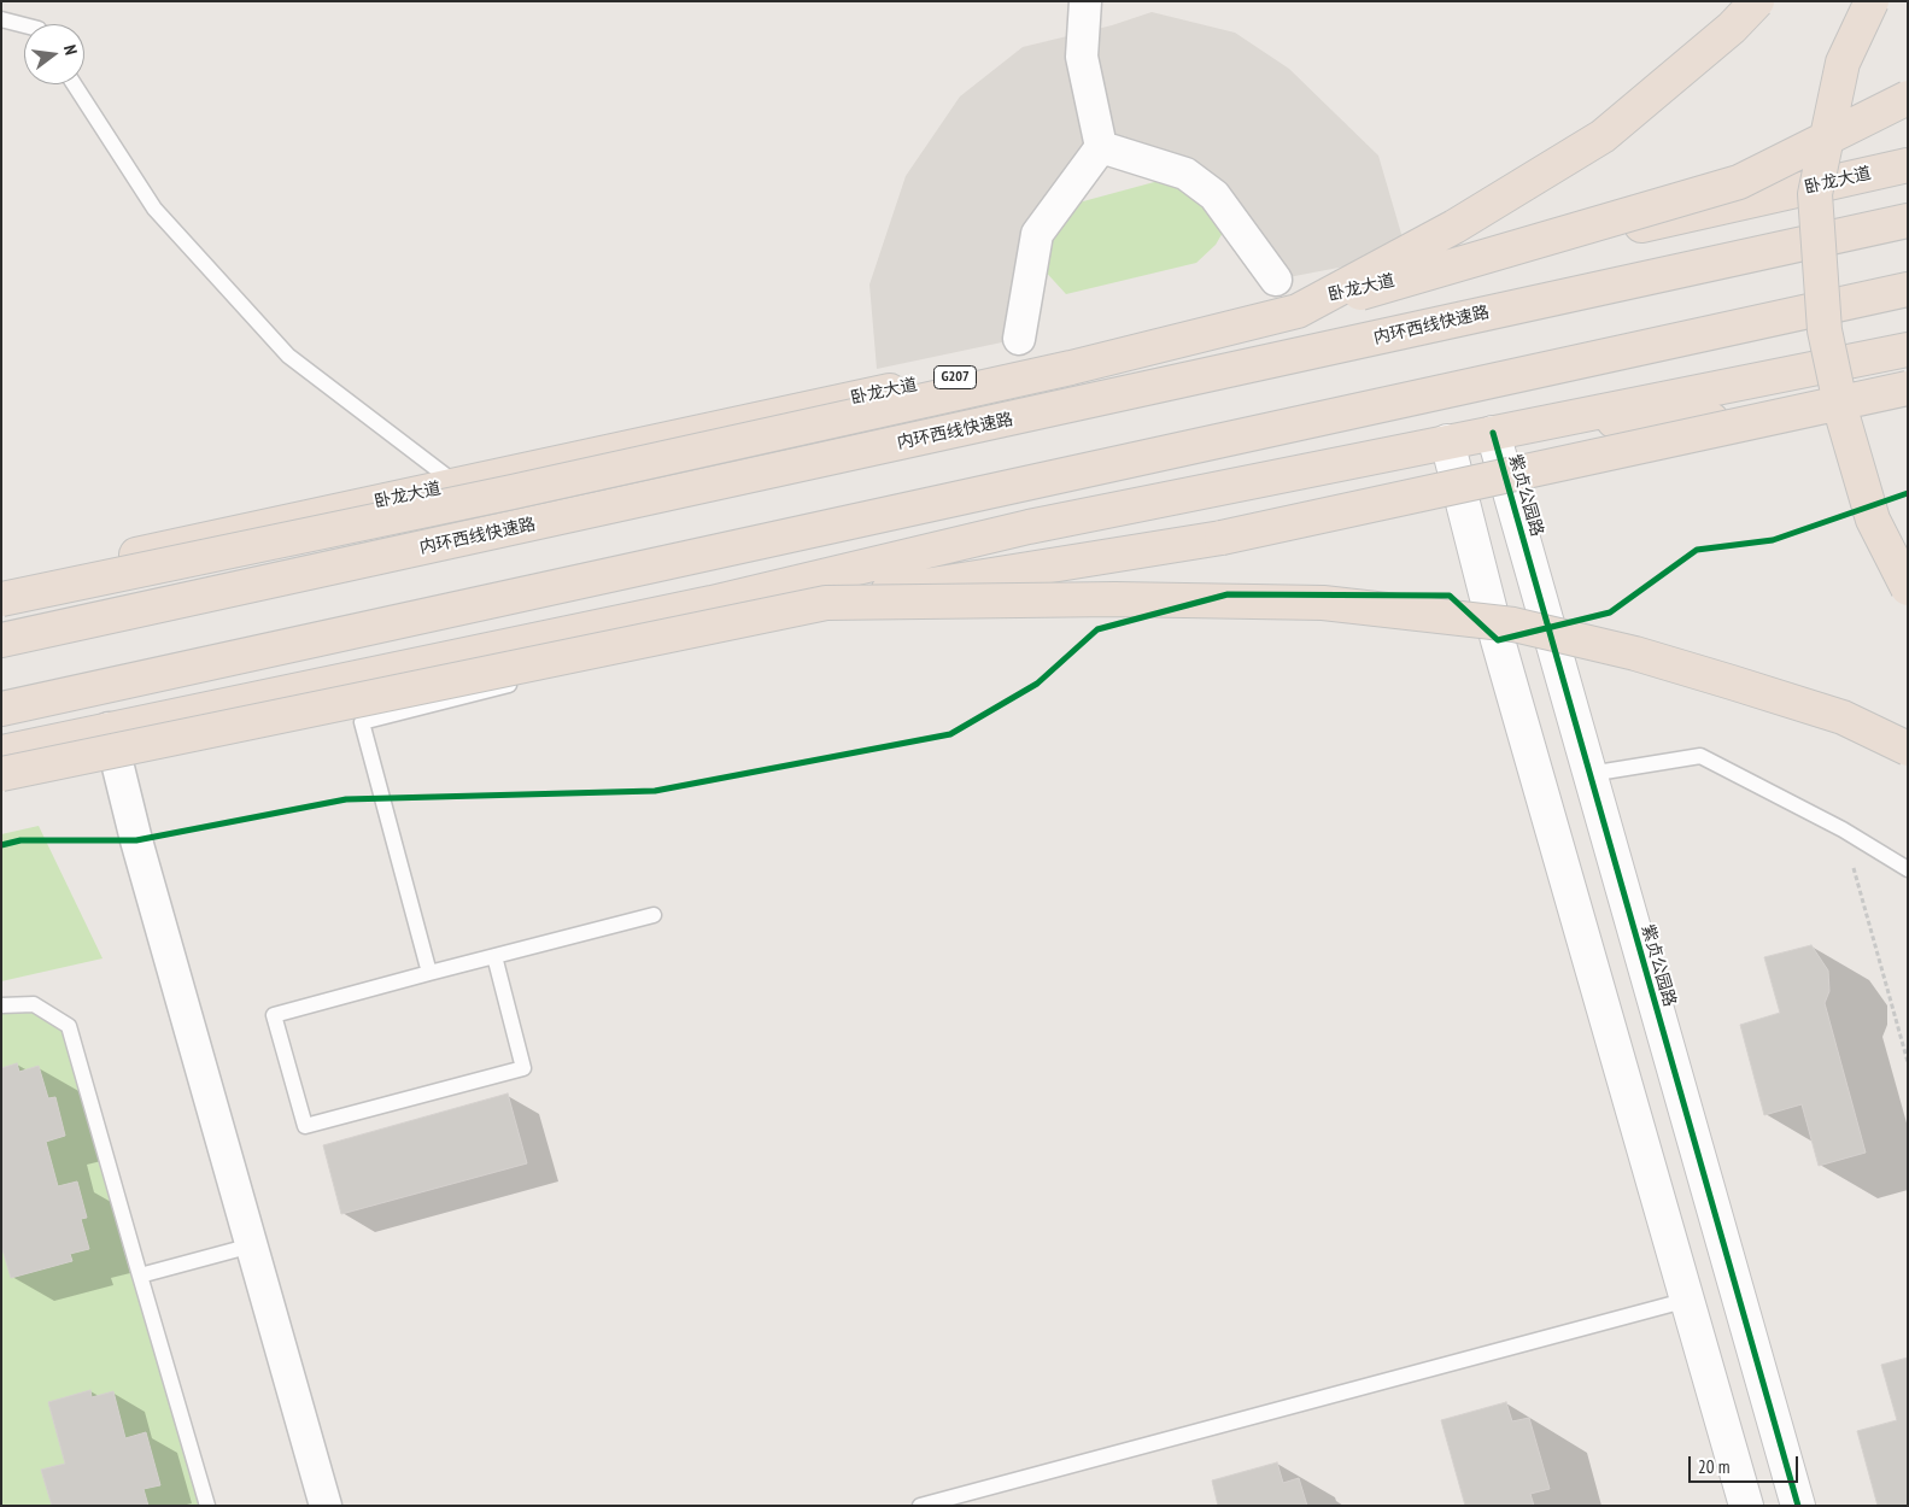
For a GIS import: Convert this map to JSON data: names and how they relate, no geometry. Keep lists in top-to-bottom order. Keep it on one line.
{"streets":{"highway":["卧龙大道","内环西线快速路","G207"],"street":["紫贞公园路"]},"scale_bar":"20 m","north":"right"}
